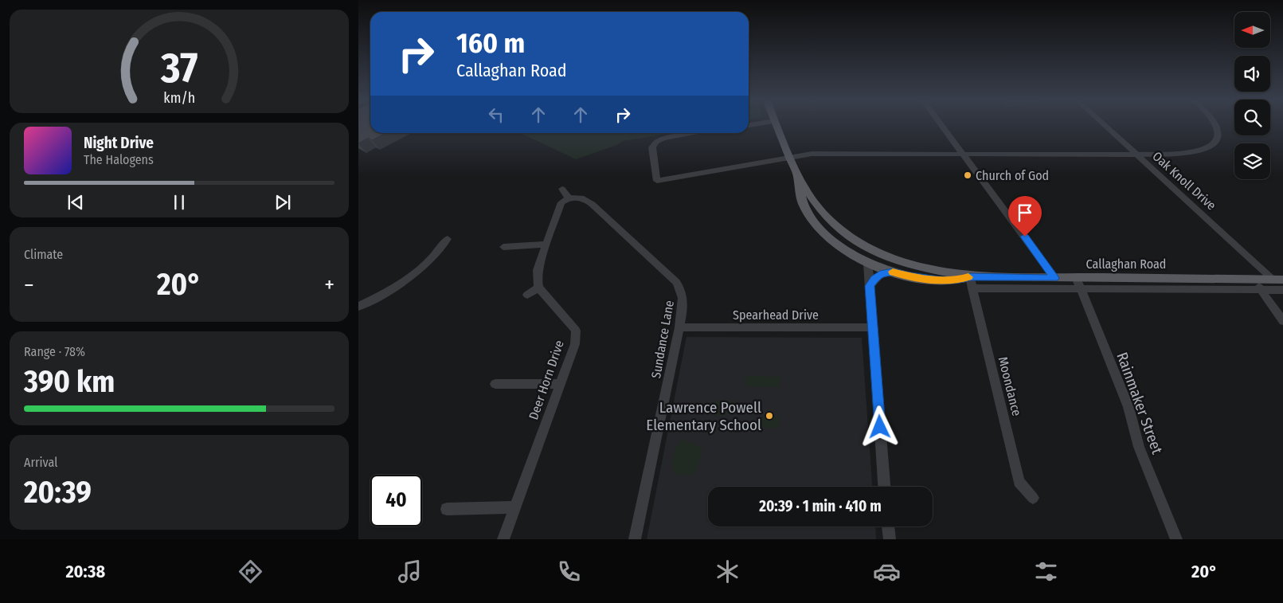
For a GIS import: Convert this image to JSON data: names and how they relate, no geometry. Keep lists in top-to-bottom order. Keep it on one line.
{"streets":{"main road":["Callaghan Road"],"street":["Oak Knoll Drive","Spearhead Drive","Sundance Lane","Deer Horn Drive","Moondance","Rainmaker Street"]},"crossings":[["Oak Knoll Drive","Callaghan Road"],["Callaghan Road","Moondance"],["Callaghan Road","Rainmaker Street"],["Spearhead Drive","Sundance Lane"]],"places":["Church of God","Lawrence Powell Elementary School"],"north":"left","page":{"turn":["160 m","Callaghan Road"],"song":["Night Drive","The Halogens"],"tile":["Climate",["Range · 78%","390 km"],["Arrival","20:39"]],"heat":["−","20°","+"],"limit":"40","trip":"20:39 · 1 min · 410 m","tabs":["20:38","20°"],"gauge":["37","km/h"]}}
